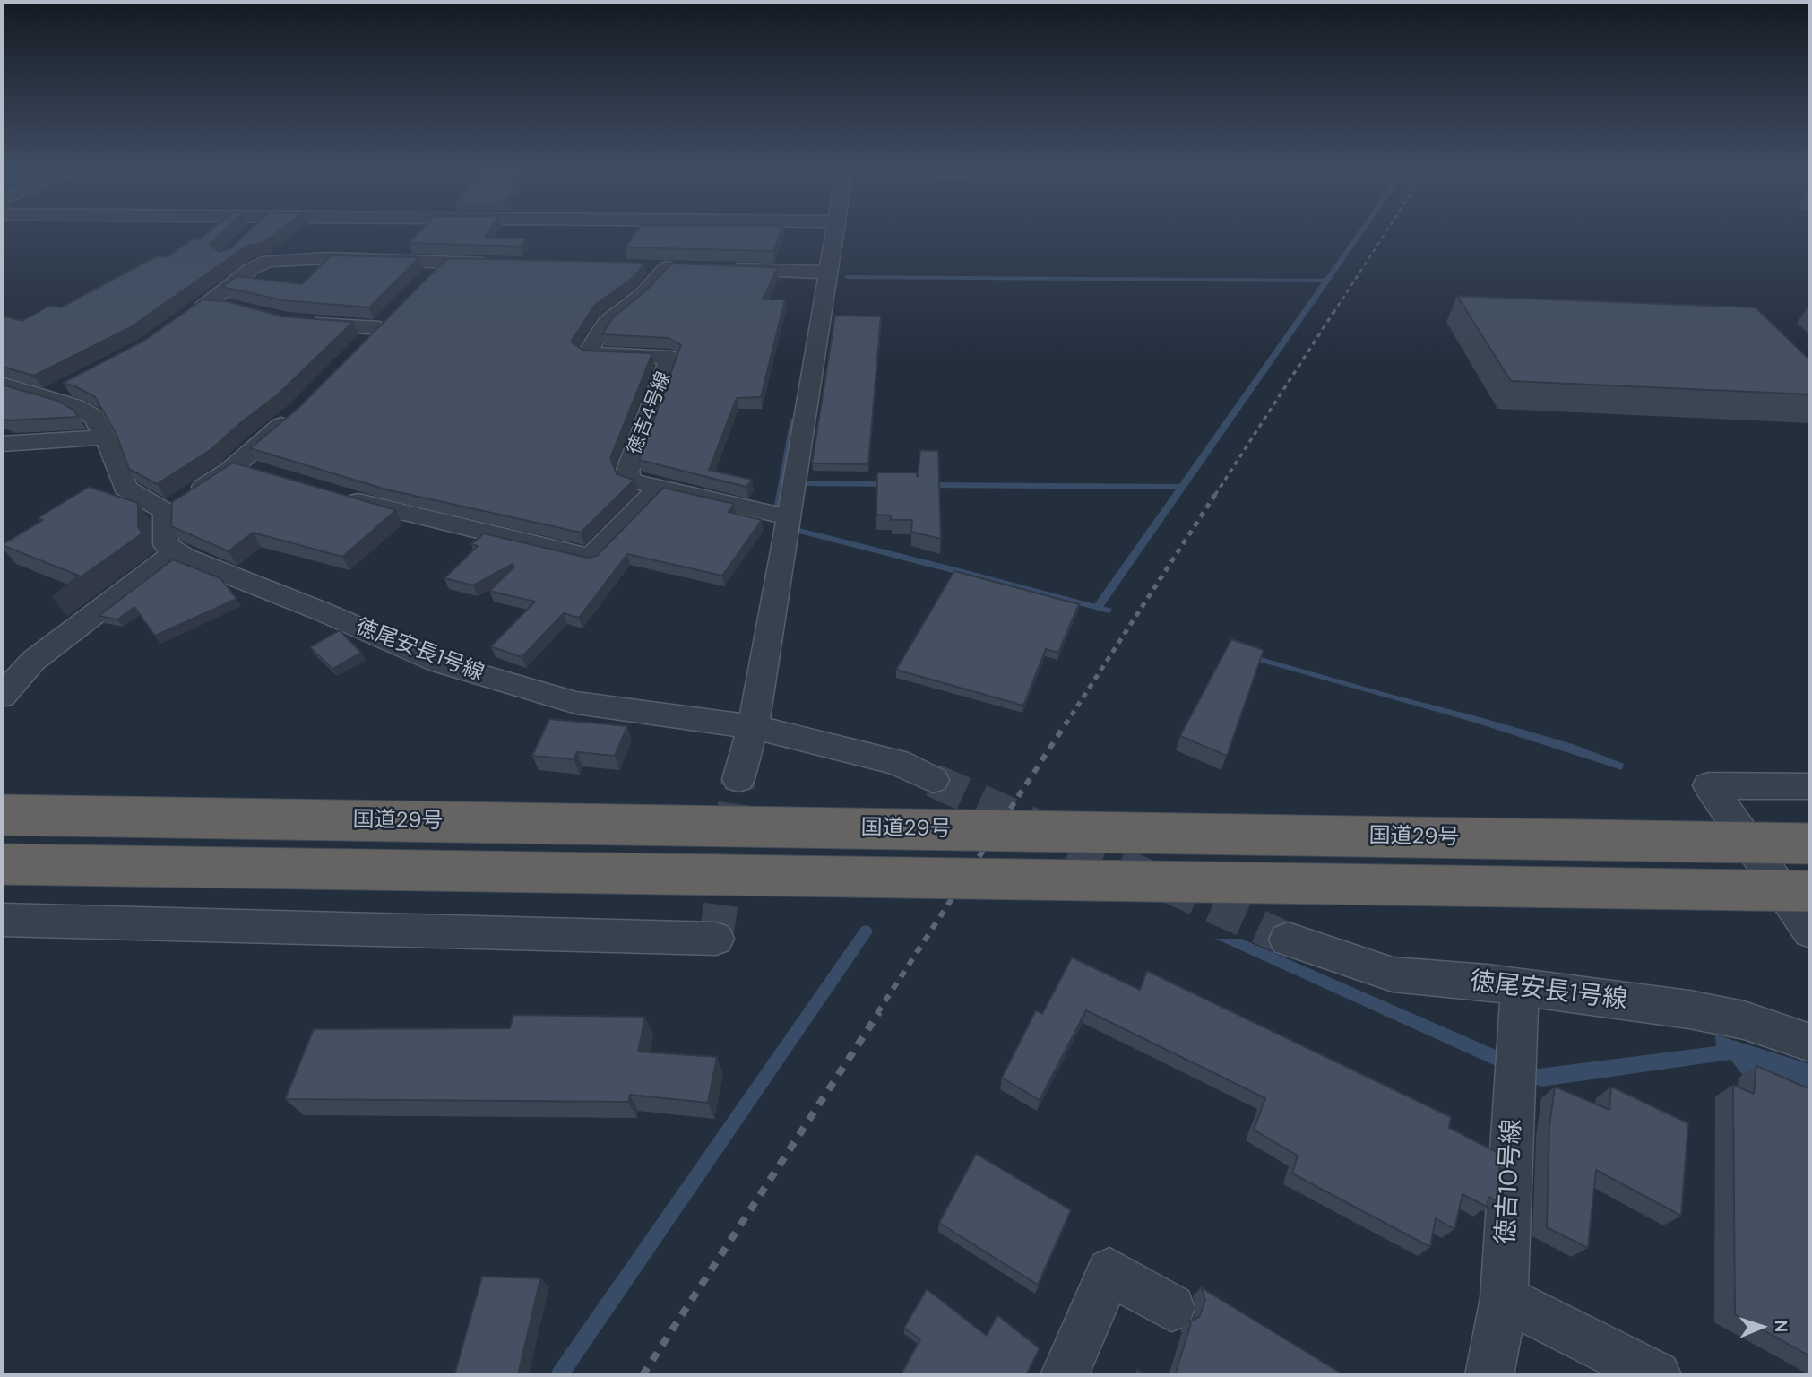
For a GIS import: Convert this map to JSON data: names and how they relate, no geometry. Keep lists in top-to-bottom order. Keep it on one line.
{"streets":{"highway":["国道29号"],"street":["徳吉4号線","徳尾安長1号線","徳吉10号線"]},"crossings":[["徳尾安長1号線","徳吉10号線"]],"north":"right"}
